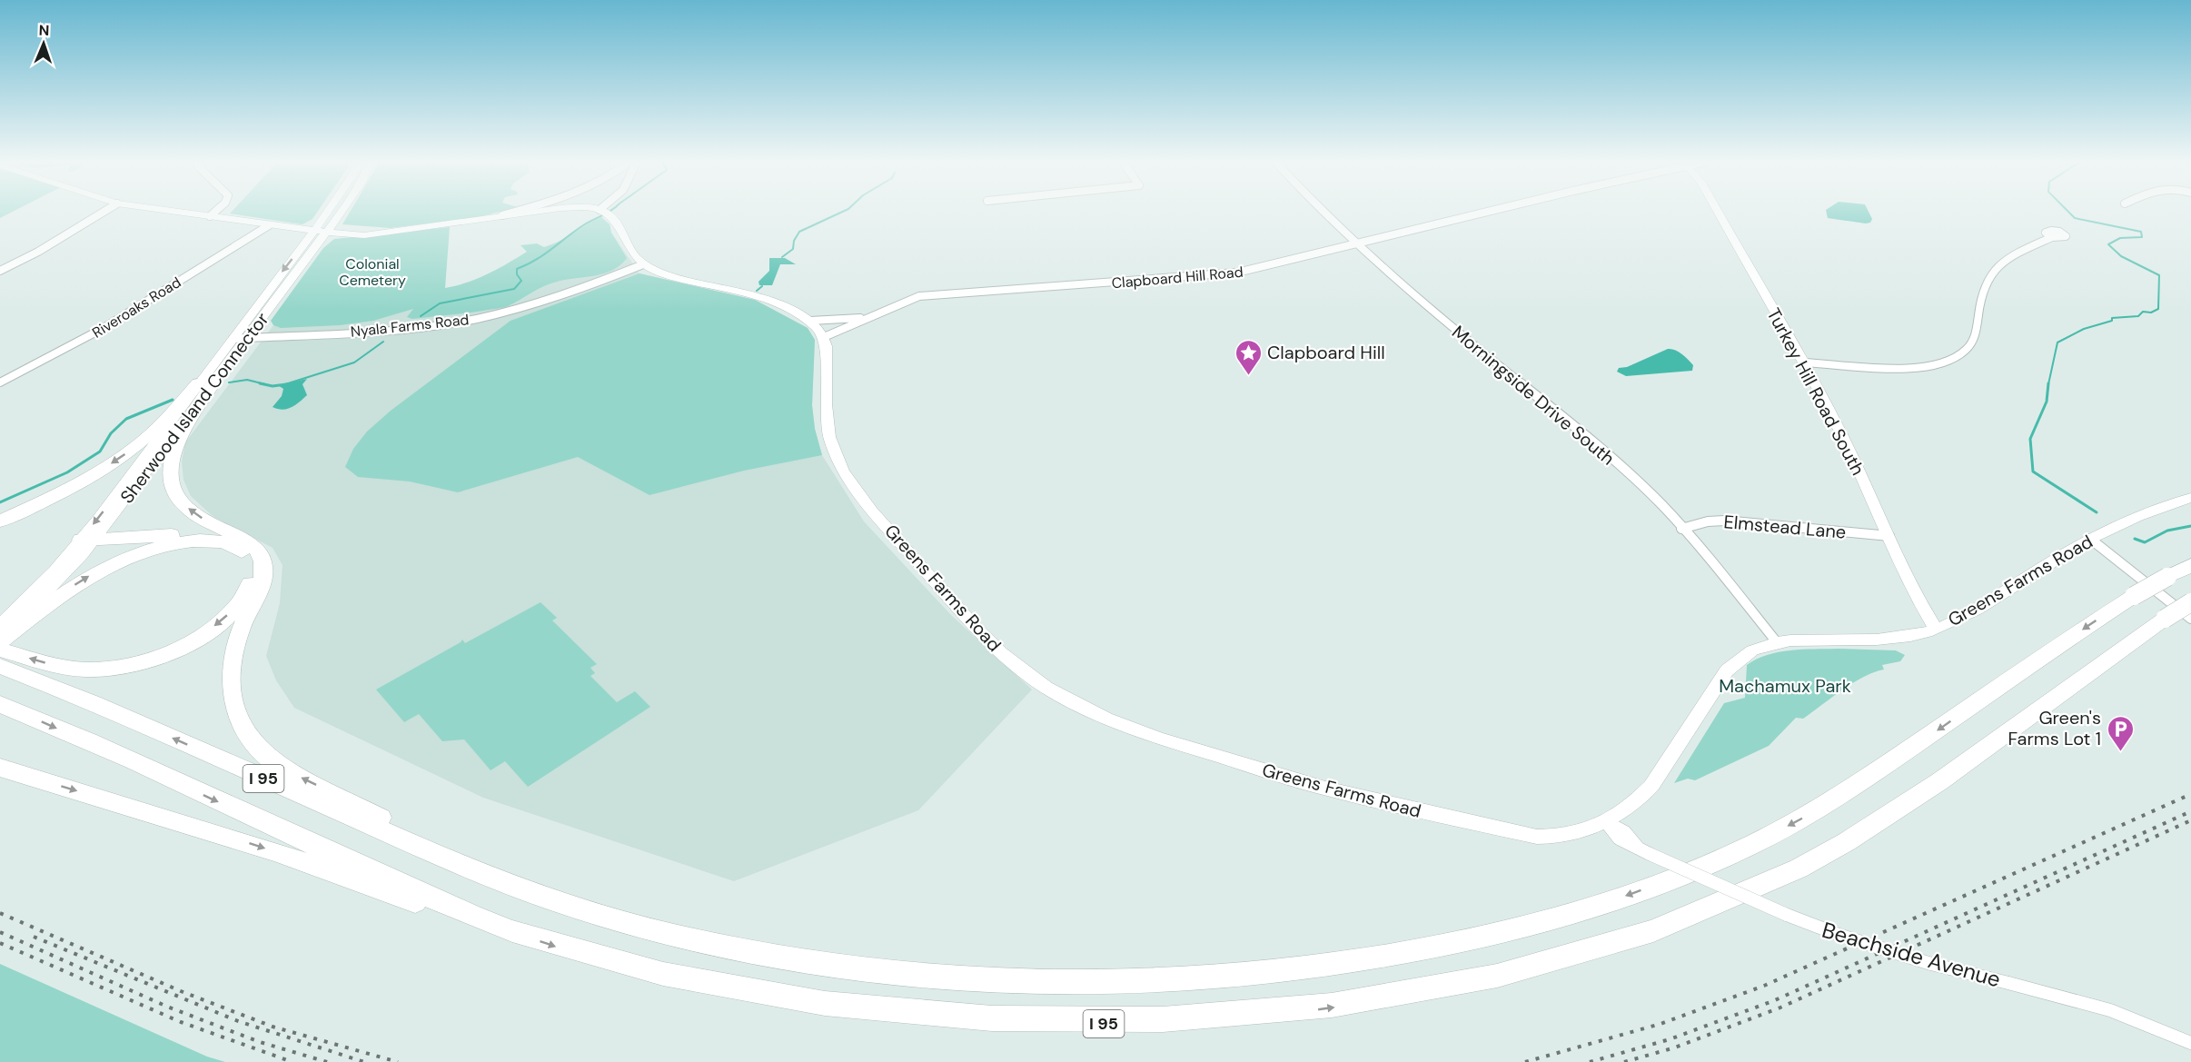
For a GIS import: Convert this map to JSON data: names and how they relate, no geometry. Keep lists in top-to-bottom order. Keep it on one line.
{"streets":{"highway":["I 95"],"street":["Clapboard Hill Road","Riveroaks Road","Nyala Farms Road","Turkey Hill Road South","Morningside Drive South","Sherwood Island Connector","Elmstead Lane","Greens Farms Road","Beachside Avenue"]},"crossings":[["Clapboard Hill Road","Morningside Drive South"],["Clapboard Hill Road","Greens Farms Road"],["Nyala Farms Road","Sherwood Island Connector"],["Turkey Hill Road South","Elmstead Lane"],["Turkey Hill Road South","Greens Farms Road"],["Morningside Drive South","Elmstead Lane"],["Morningside Drive South","Greens Farms Road"],["Greens Farms Road","Beachside Avenue"]],"parks":["Colonial Cemetery","Machamux Park"],"places":{"place":["Clapboard Hill"],"parking":["Green's Farms Lot 1"]},"north":"top"}
